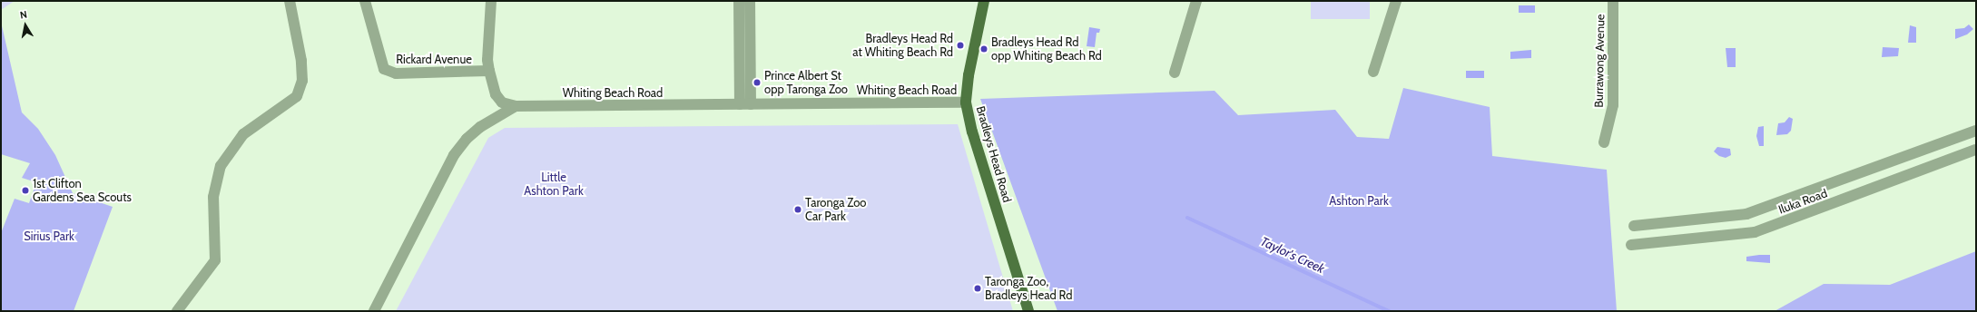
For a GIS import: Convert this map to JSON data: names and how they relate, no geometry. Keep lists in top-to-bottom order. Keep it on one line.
{"streets":{"main road":["Bradleys Head Road"],"street":["Rickard Avenue","Burrawong Avenue","Whiting Beach Road","Iluka Road"]},"crossings":[["Whiting Beach Road","Bradleys Head Road"]],"water":["Taylor's Creek"],"parks":["Little Ashton Park","Ashton Park","Sirius Park"],"places":["Bradleys Head Rd at Whiting Beach Rd","Bradleys Head Rd opp Whiting Beach Rd","Prince Albert St opp Taronga Zoo","1st Clifton Gardens Sea Scouts","Taronga Zoo Car Park","Taronga Zoo, Bradleys Head Rd"],"north":"top"}
